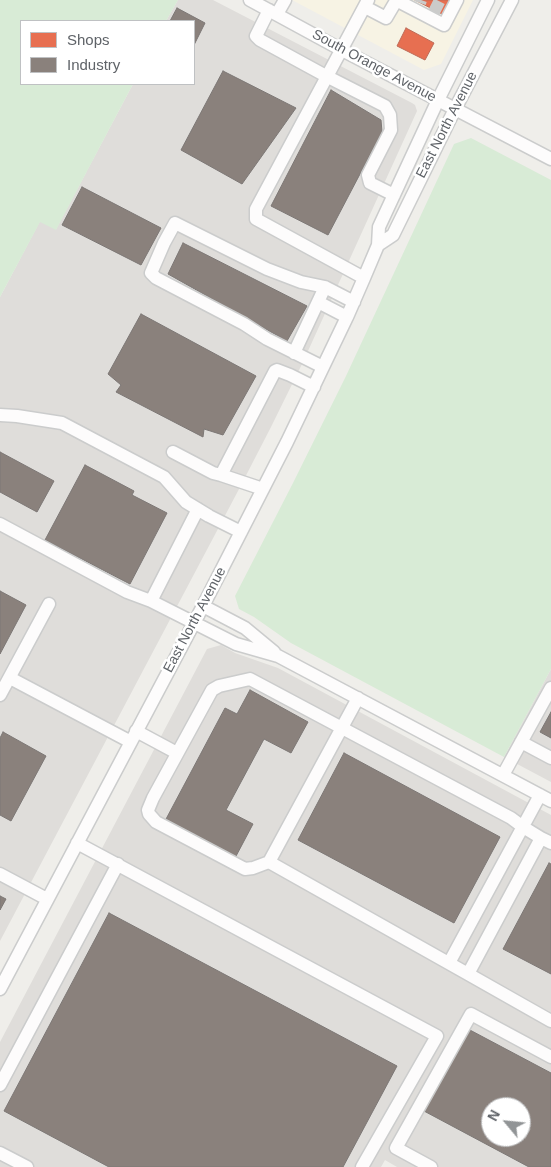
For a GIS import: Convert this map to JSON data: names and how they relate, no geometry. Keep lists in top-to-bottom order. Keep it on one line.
{"streets":{"street":["South Orange Avenue","East North Avenue"]},"crossings":[["South Orange Avenue","East North Avenue"]],"legend":["Shops","Industry"],"north":"top left"}
